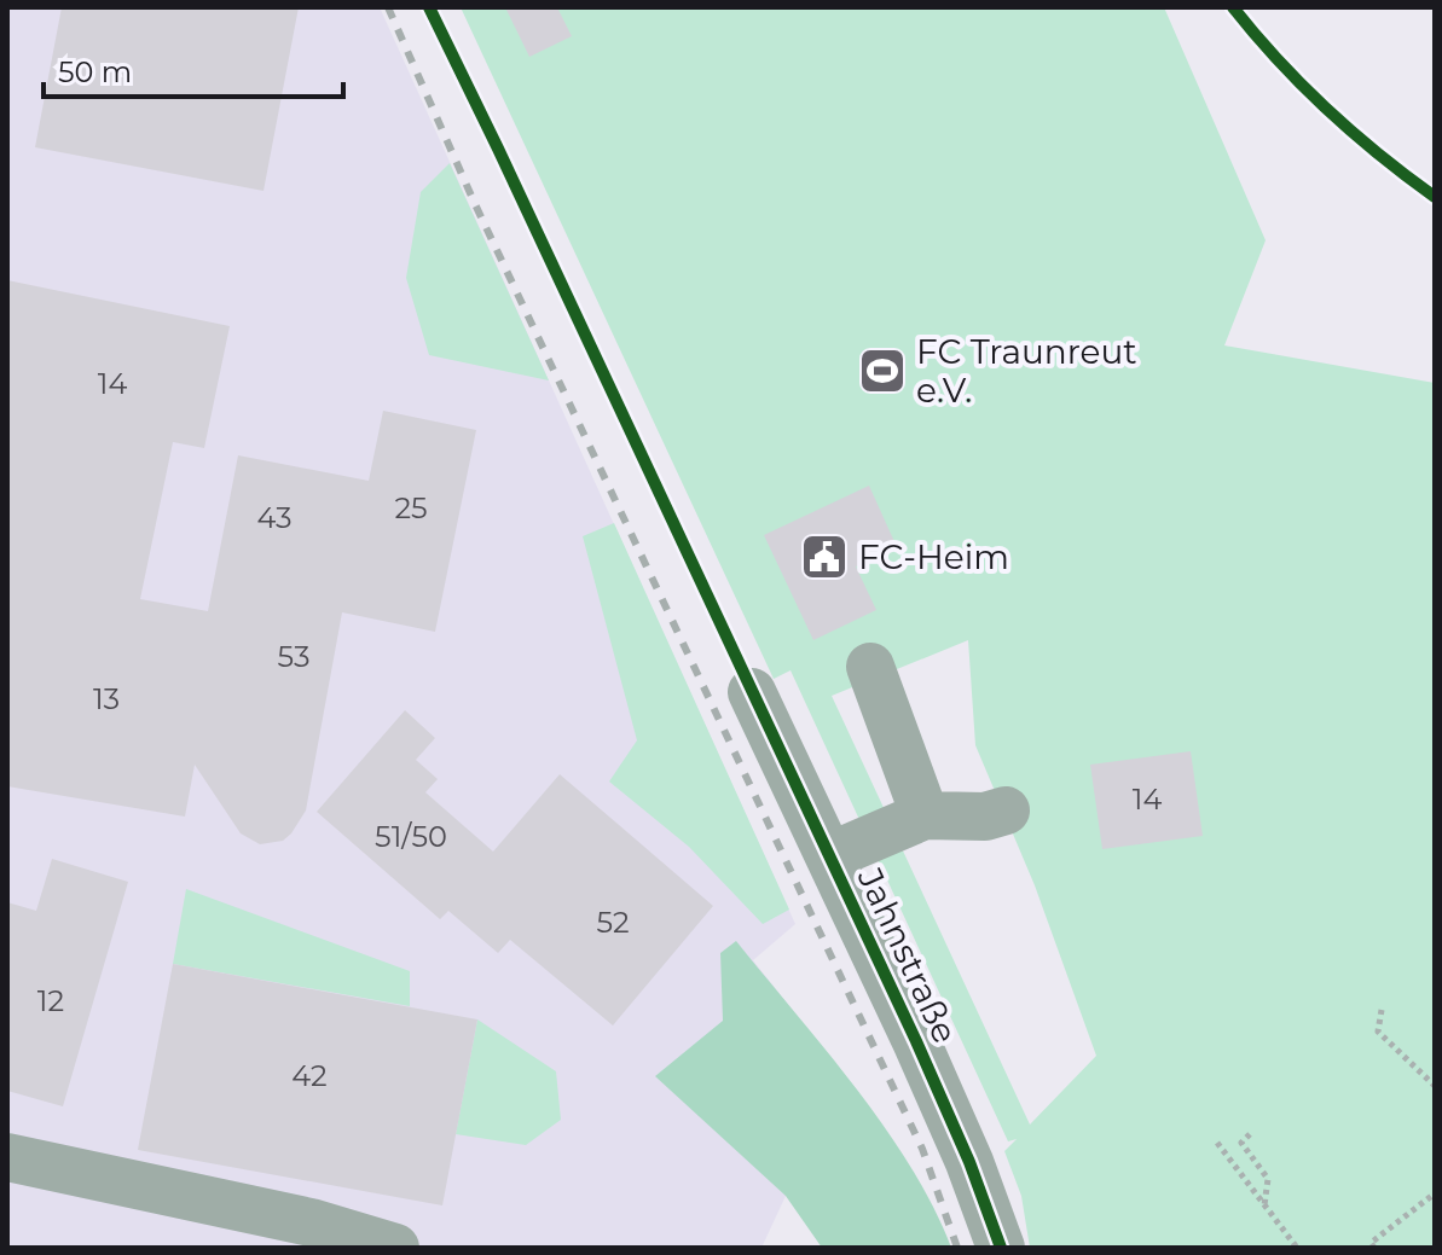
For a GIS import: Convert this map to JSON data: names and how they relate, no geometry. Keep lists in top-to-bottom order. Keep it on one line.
{"streets":{"street":["Jahnstraße"]},"places":{"sports":["FC Traunreut e.V."],"public building":["FC-Heim"]},"house_numbers":["14","25","43","53","13","14","51/50","52","12","42"],"scale_bar":"50 m"}
